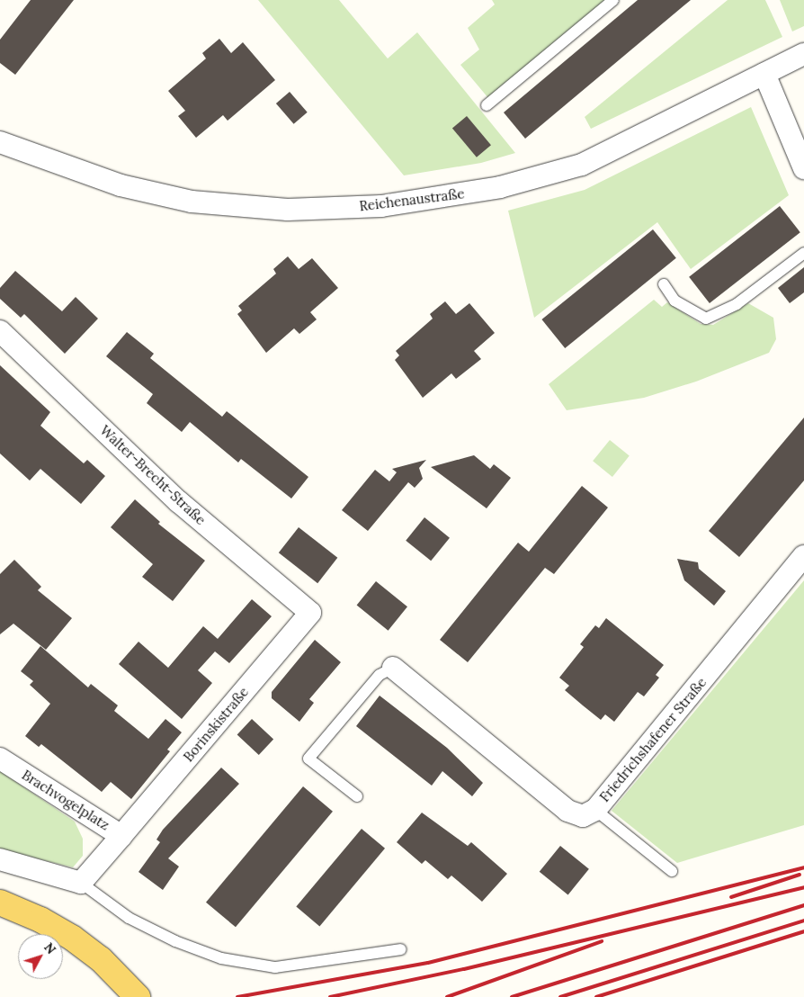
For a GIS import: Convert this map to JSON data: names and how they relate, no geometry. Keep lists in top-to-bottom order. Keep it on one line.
{"streets":{"street":["Reichenaustraße","Walter-Brecht-Straße","Borinskistraße","Friedrichshafener Straße","Brachvogelplatz"]},"crossings":[["Walter-Brecht-Straße","Borinskistraße"],["Borinskistraße","Brachvogelplatz"]],"north":"top right"}
